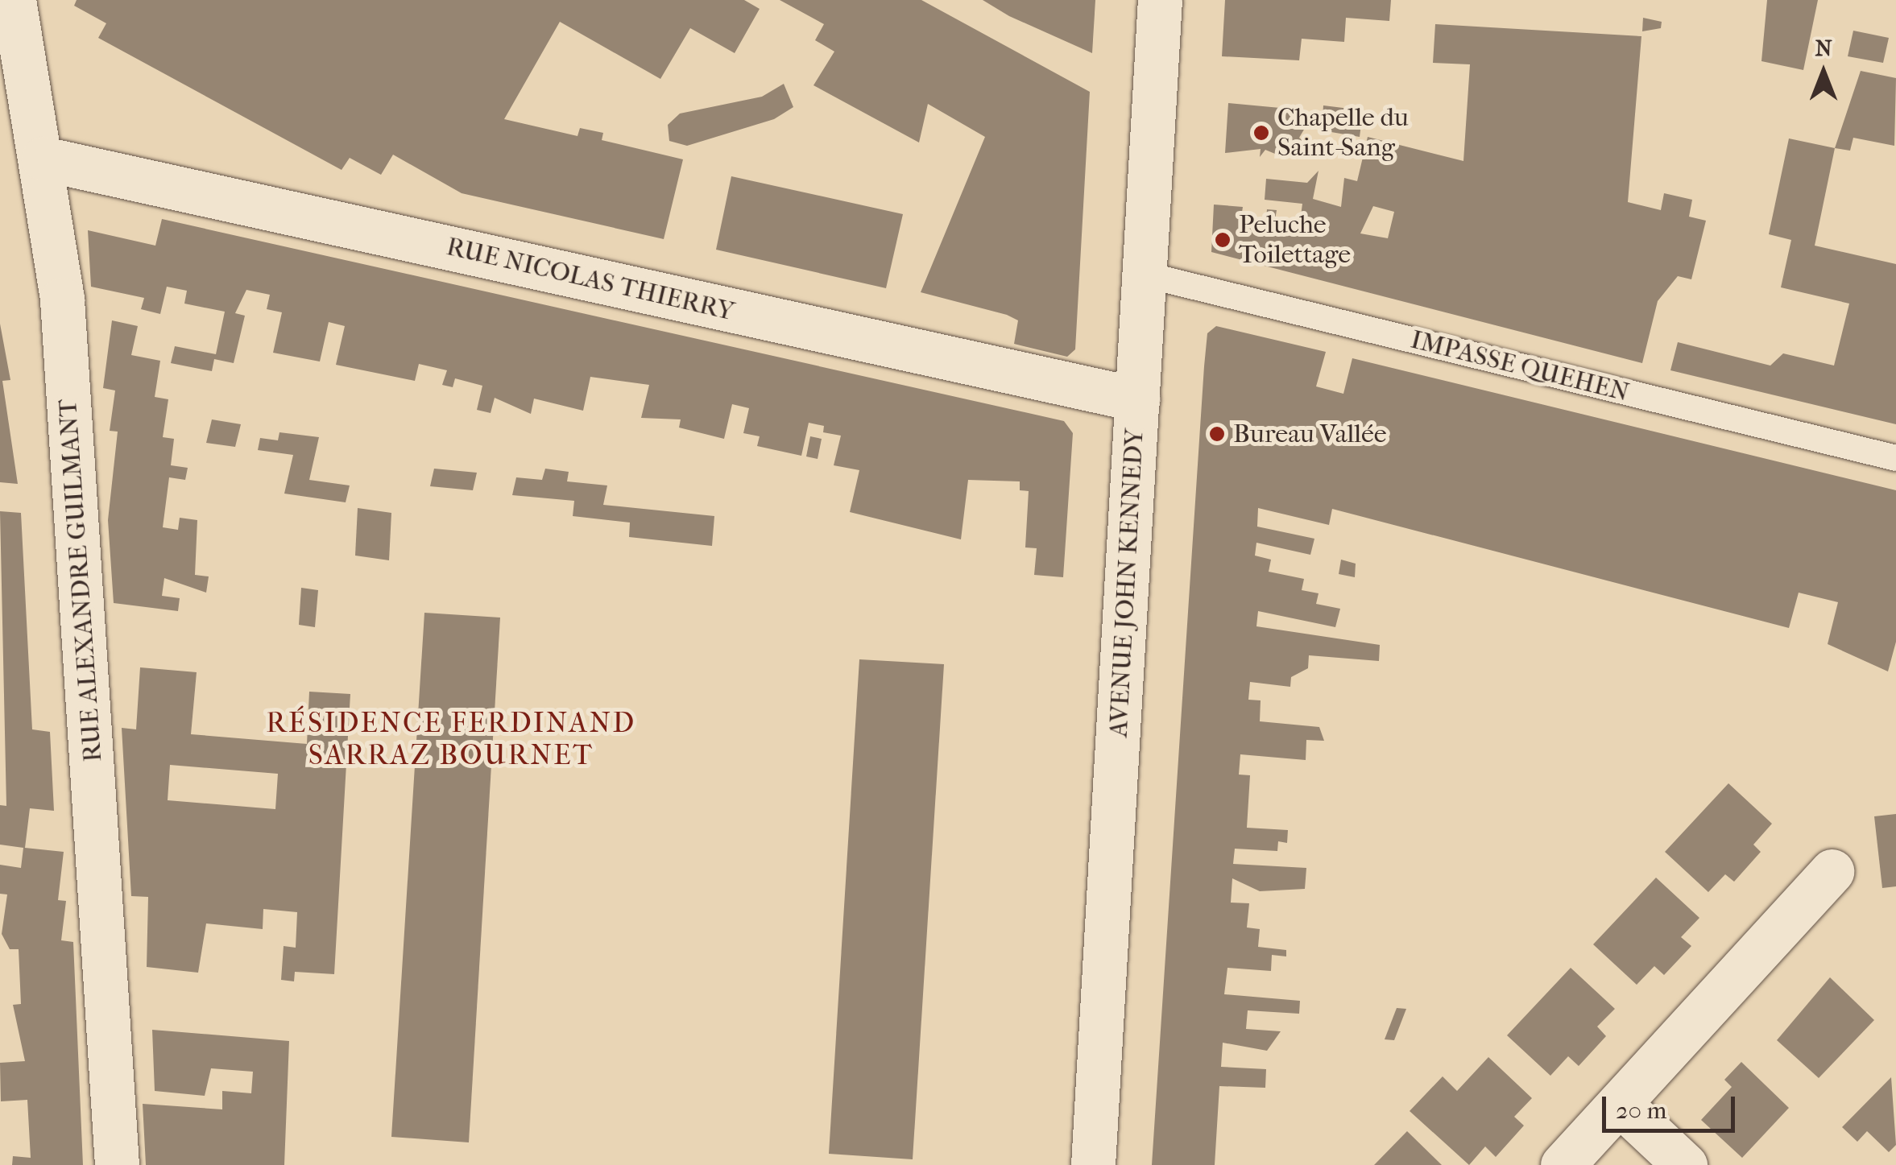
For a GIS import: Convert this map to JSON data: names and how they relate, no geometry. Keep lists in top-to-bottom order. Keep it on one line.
{"streets":{"street":["RUE NICOLAS THIERRY","RUE ALEXANDRE GUILMANT","AVENUE JOHN KENNEDY"],"lane":["IMPASSE QUEHEN"]},"crossings":[["RUE NICOLAS THIERRY","RUE ALEXANDRE GUILMANT"],["RUE NICOLAS THIERRY","AVENUE JOHN KENNEDY"],["IMPASSE QUEHEN","AVENUE JOHN KENNEDY"]],"districts":["RÉSIDENCE FERDINAND SARRAZ BOURNET"],"places":["Chapelle du Saint-Sang","Peluche Toilettage","Bureau Vallée"],"scale_bar":"20 m","north":"top"}
